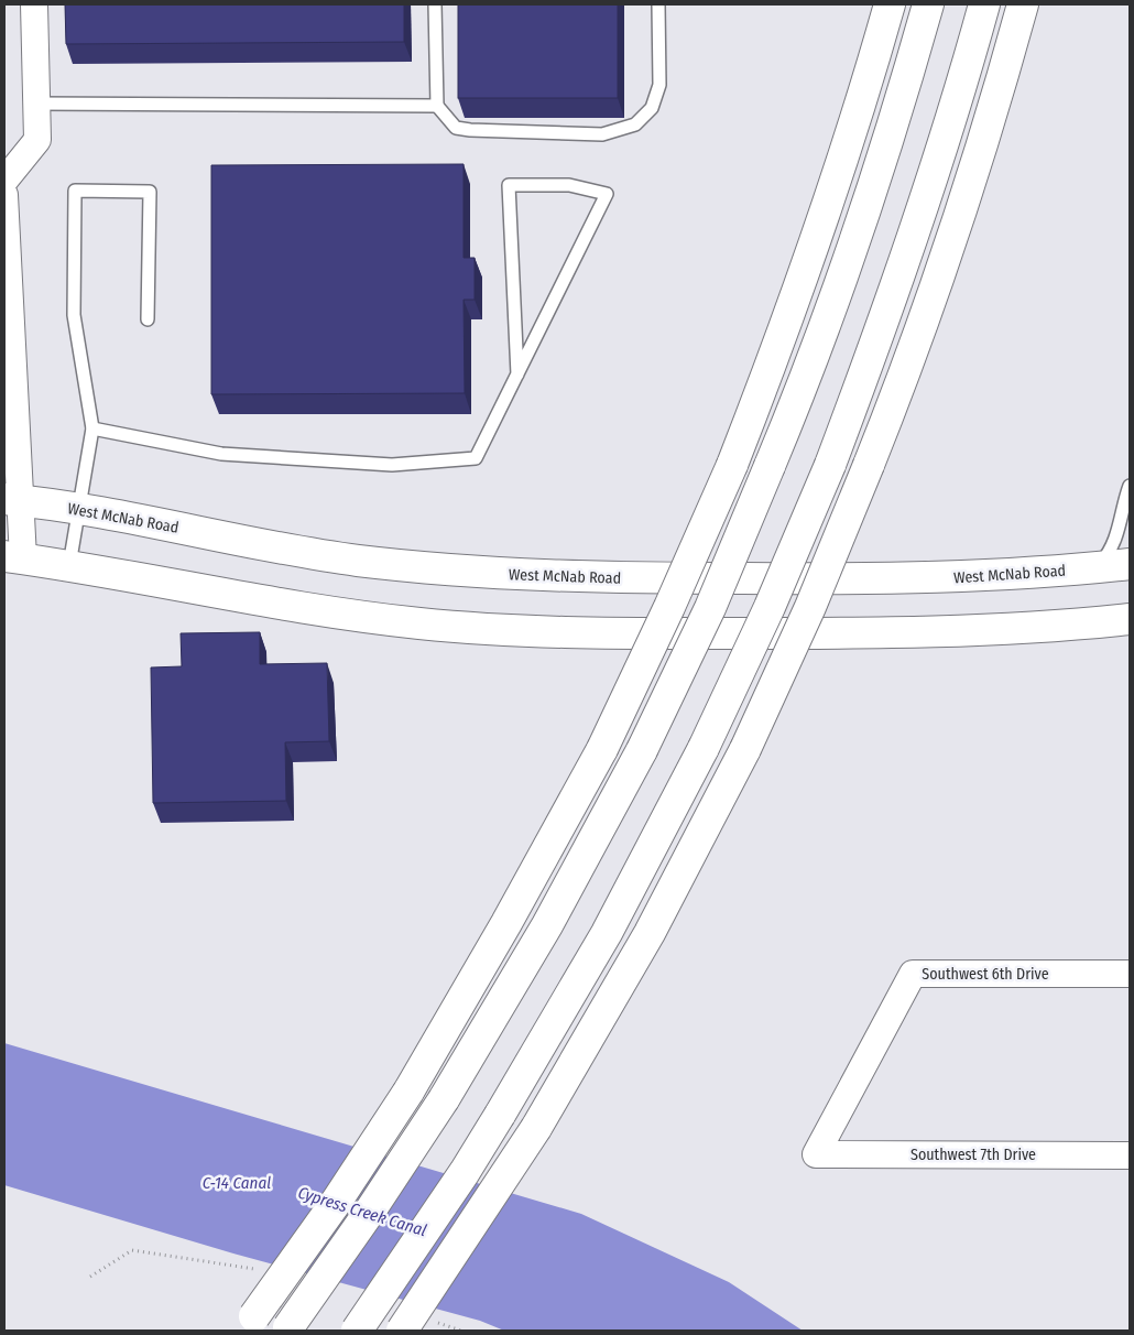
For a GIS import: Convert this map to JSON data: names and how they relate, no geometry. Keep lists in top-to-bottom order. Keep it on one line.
{"streets":{"main road":["West McNab Road"],"street":["Southwest 6th Drive","Southwest 7th Drive"]},"crossings":[["Southwest 6th Drive","Southwest 7th Drive"]],"water":["C-14 Canal","Cypress Creek Canal"]}
